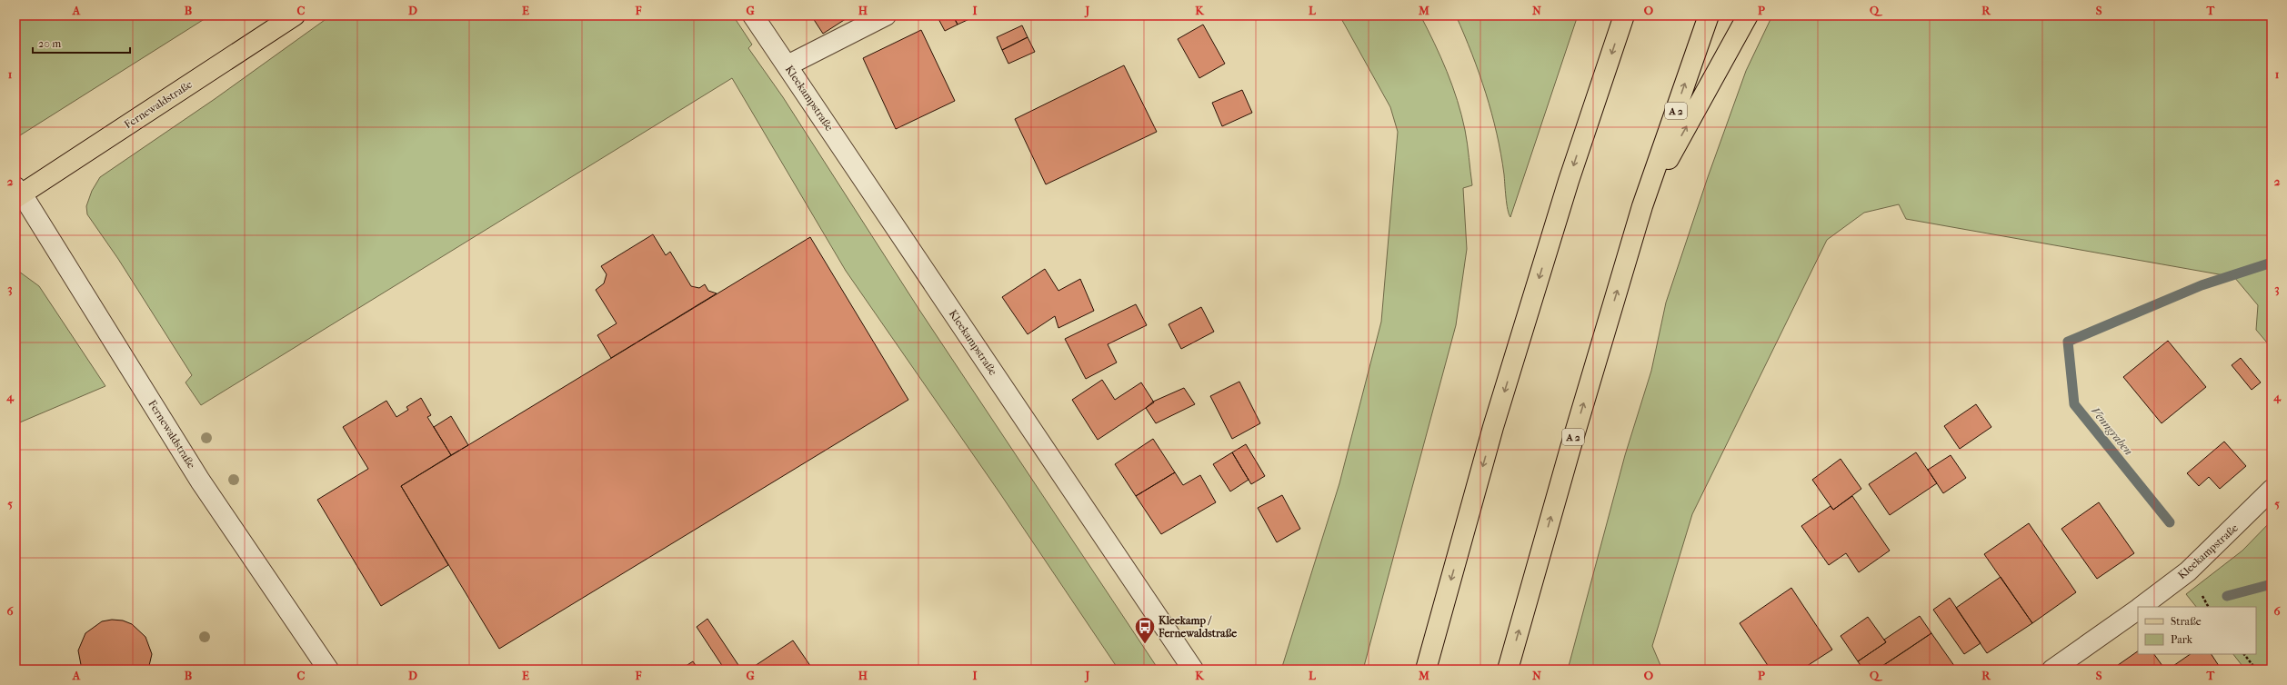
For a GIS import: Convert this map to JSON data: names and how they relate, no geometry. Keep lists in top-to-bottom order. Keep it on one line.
{"streets":{"main road":["Fernewaldstraße","A 2"],"street":["Kleekampstraße"]},"water":["Venngraben"],"places":{"bus stop":["Kleekamp / Fernewaldstraße"]},"legend":["Straße","Park"],"scale_bar":"20 m","grid":{"columns":["A","B","C","D","E","F","G","H","I","J","K","L","M","N","O","P","Q","R","S","T"],"rows":["1","2","3","4","5","6"]}}
